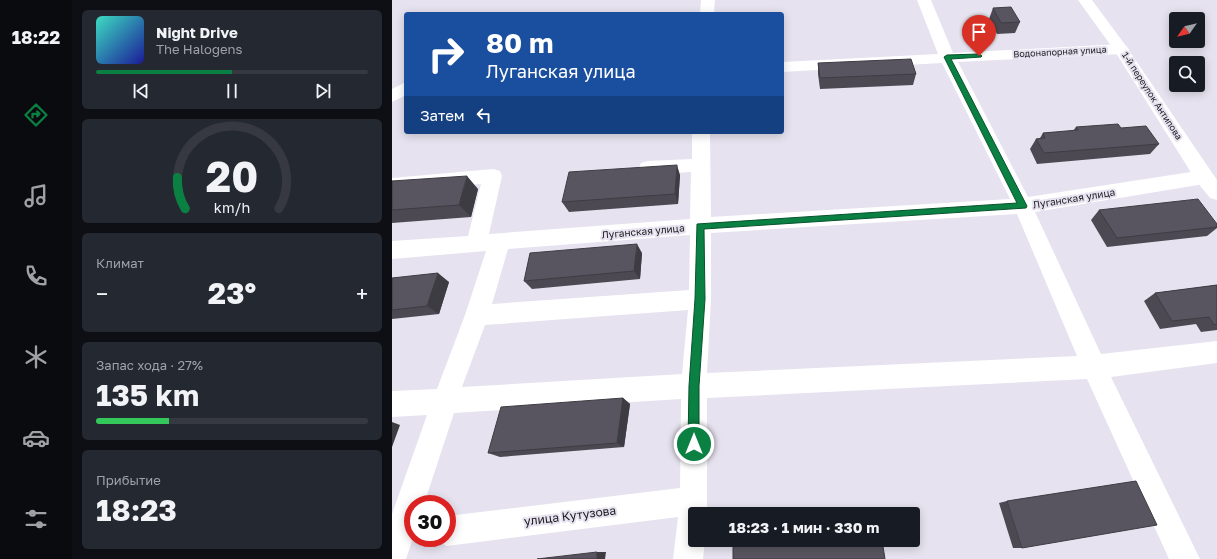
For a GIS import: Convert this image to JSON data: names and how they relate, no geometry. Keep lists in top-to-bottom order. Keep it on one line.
{"streets":{"street":["Водонапорная улица","1-й переулок Антипова","Луганская улица","улица Кутузова"]},"crossings":[["Водонапорная улица","1-й переулок Антипова"],["1-й переулок Антипова","Луганская улица"]],"north":"bottom left","page":{"tabs":"18:22","turn":["80 m","Луганская улица"],"song":["Night Drive","The Halogens"],"then":"Затем","tile":["Климат",["Запас хода · 27%","135 km"],["Прибытие","18:23"]],"heat":["−","23°","+"],"limit":"30","trip":"18:23 · 1 мин · 330 m","gauge":["20","km/h"]}}
